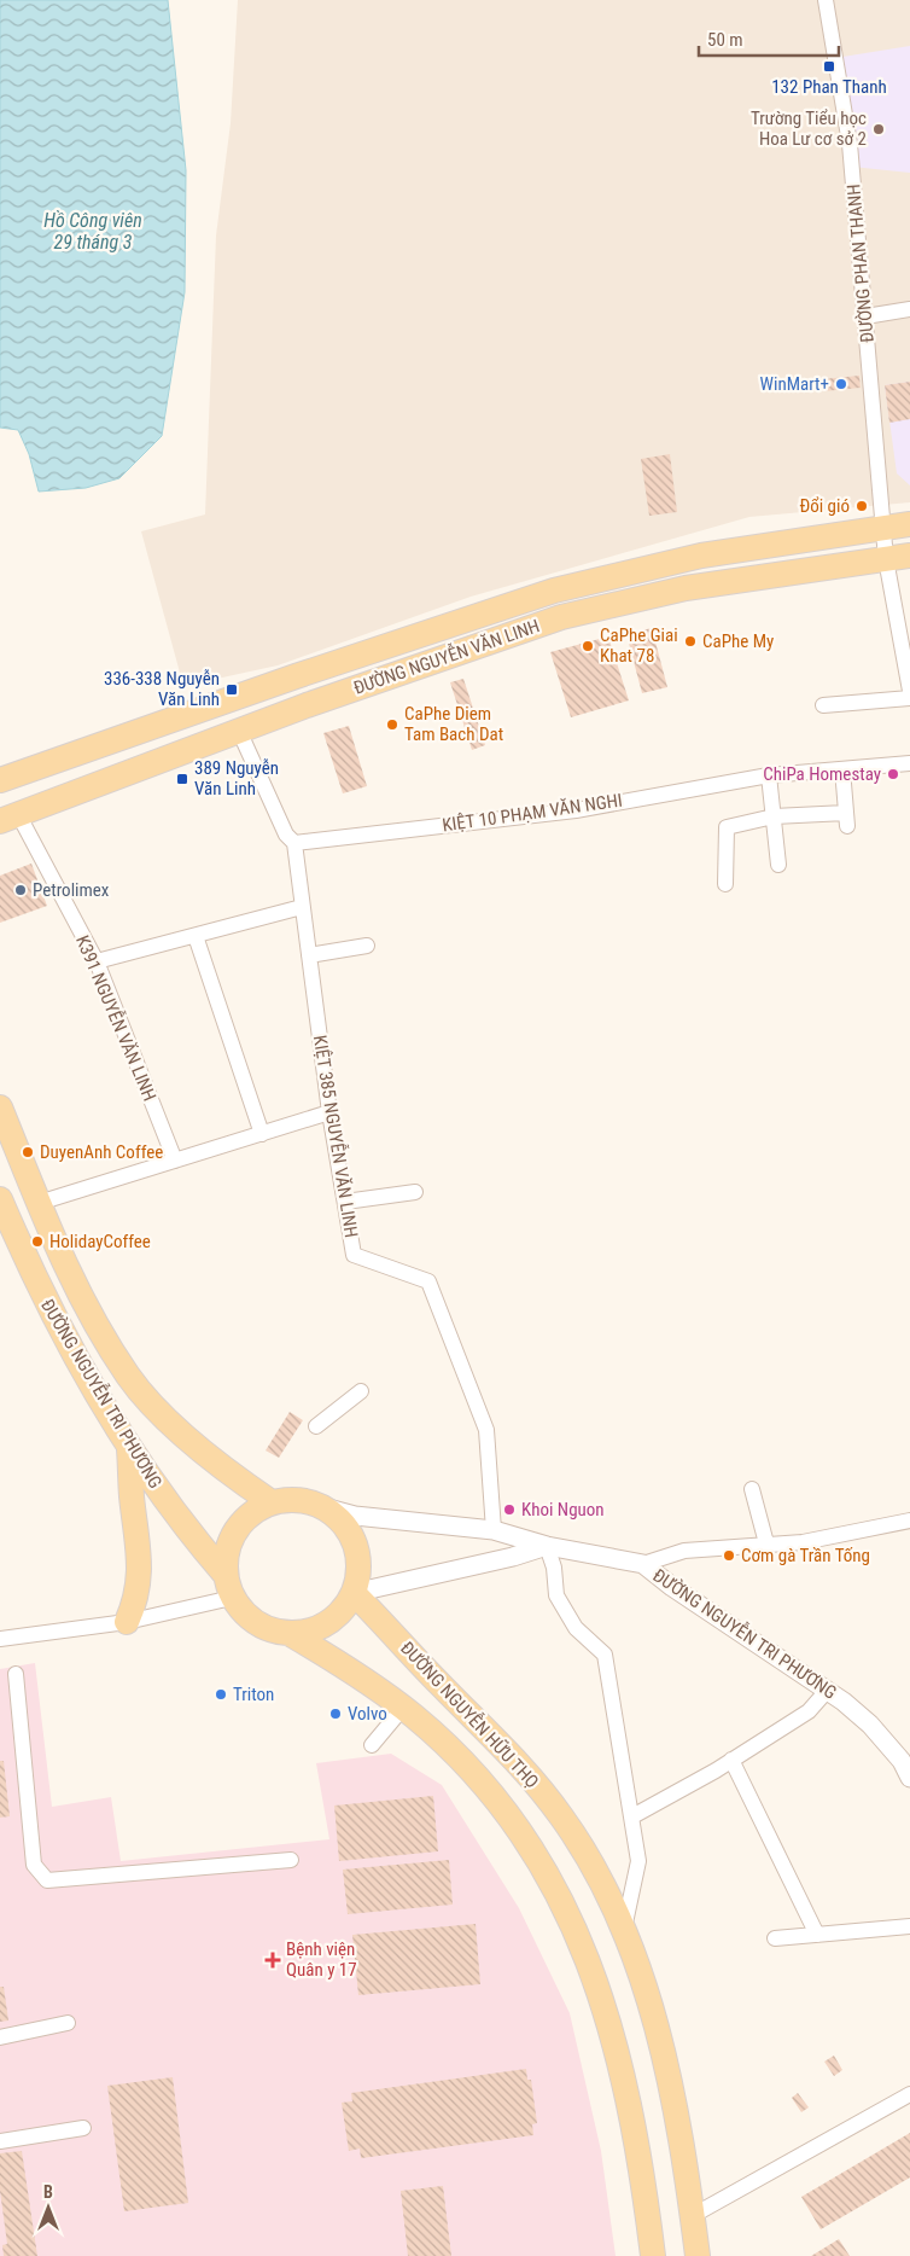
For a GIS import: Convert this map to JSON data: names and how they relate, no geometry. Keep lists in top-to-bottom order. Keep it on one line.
{"streets":{"main road":["ĐƯỜNG NGUYỄN VĂN LINH","ĐƯỜNG NGUYỄN TRI PHƯƠNG","ĐƯỜNG NGUYỄN HỮU THỌ"],"street":["ĐƯỜNG PHAN THANH","KIỆT 10 PHẠM VĂN NGHI","K391 NGUYỄN VĂN LINH","KIỆT 385 NGUYỄN VĂN LINH"]},"crossings":[["ĐƯỜNG PHAN THANH","ĐƯỜNG NGUYỄN VĂN LINH"],["ĐƯỜNG NGUYỄN VĂN LINH","K391 NGUYỄN VĂN LINH"],["ĐƯỜNG NGUYỄN VĂN LINH","KIỆT 385 NGUYỄN VĂN LINH"],["KIỆT 10 PHẠM VĂN NGHI","KIỆT 385 NGUYỄN VĂN LINH"],["KIỆT 385 NGUYỄN VĂN LINH","ĐƯỜNG NGUYỄN TRI PHƯƠNG"],["ĐƯỜNG NGUYỄN TRI PHƯƠNG","ĐƯỜNG NGUYỄN HỮU THỌ"]],"water":["Hồ Công viên 29 tháng 3"],"places":{"transit":["132 Phan Thanh","336-338 Nguyễn Văn Linh","389 Nguyễn Văn Linh"],"other":["Trường Tiểu học Hoa Lư cơ sở 2","WinMart+","Đổi gió","CaPhe My","CaPhe Giai Khat 78","CaPhe Diem Tam Bach Dat","ChiPa Homestay","Petrolimex","DuyenAnh Coffee","HolidayCoffee","Khoi Nguon","Cơm gà Trần Tống","Triton","Volvo"],"health":["Bệnh viện Quân y 17"]},"scale_bar":"50 m","north":"top"}
